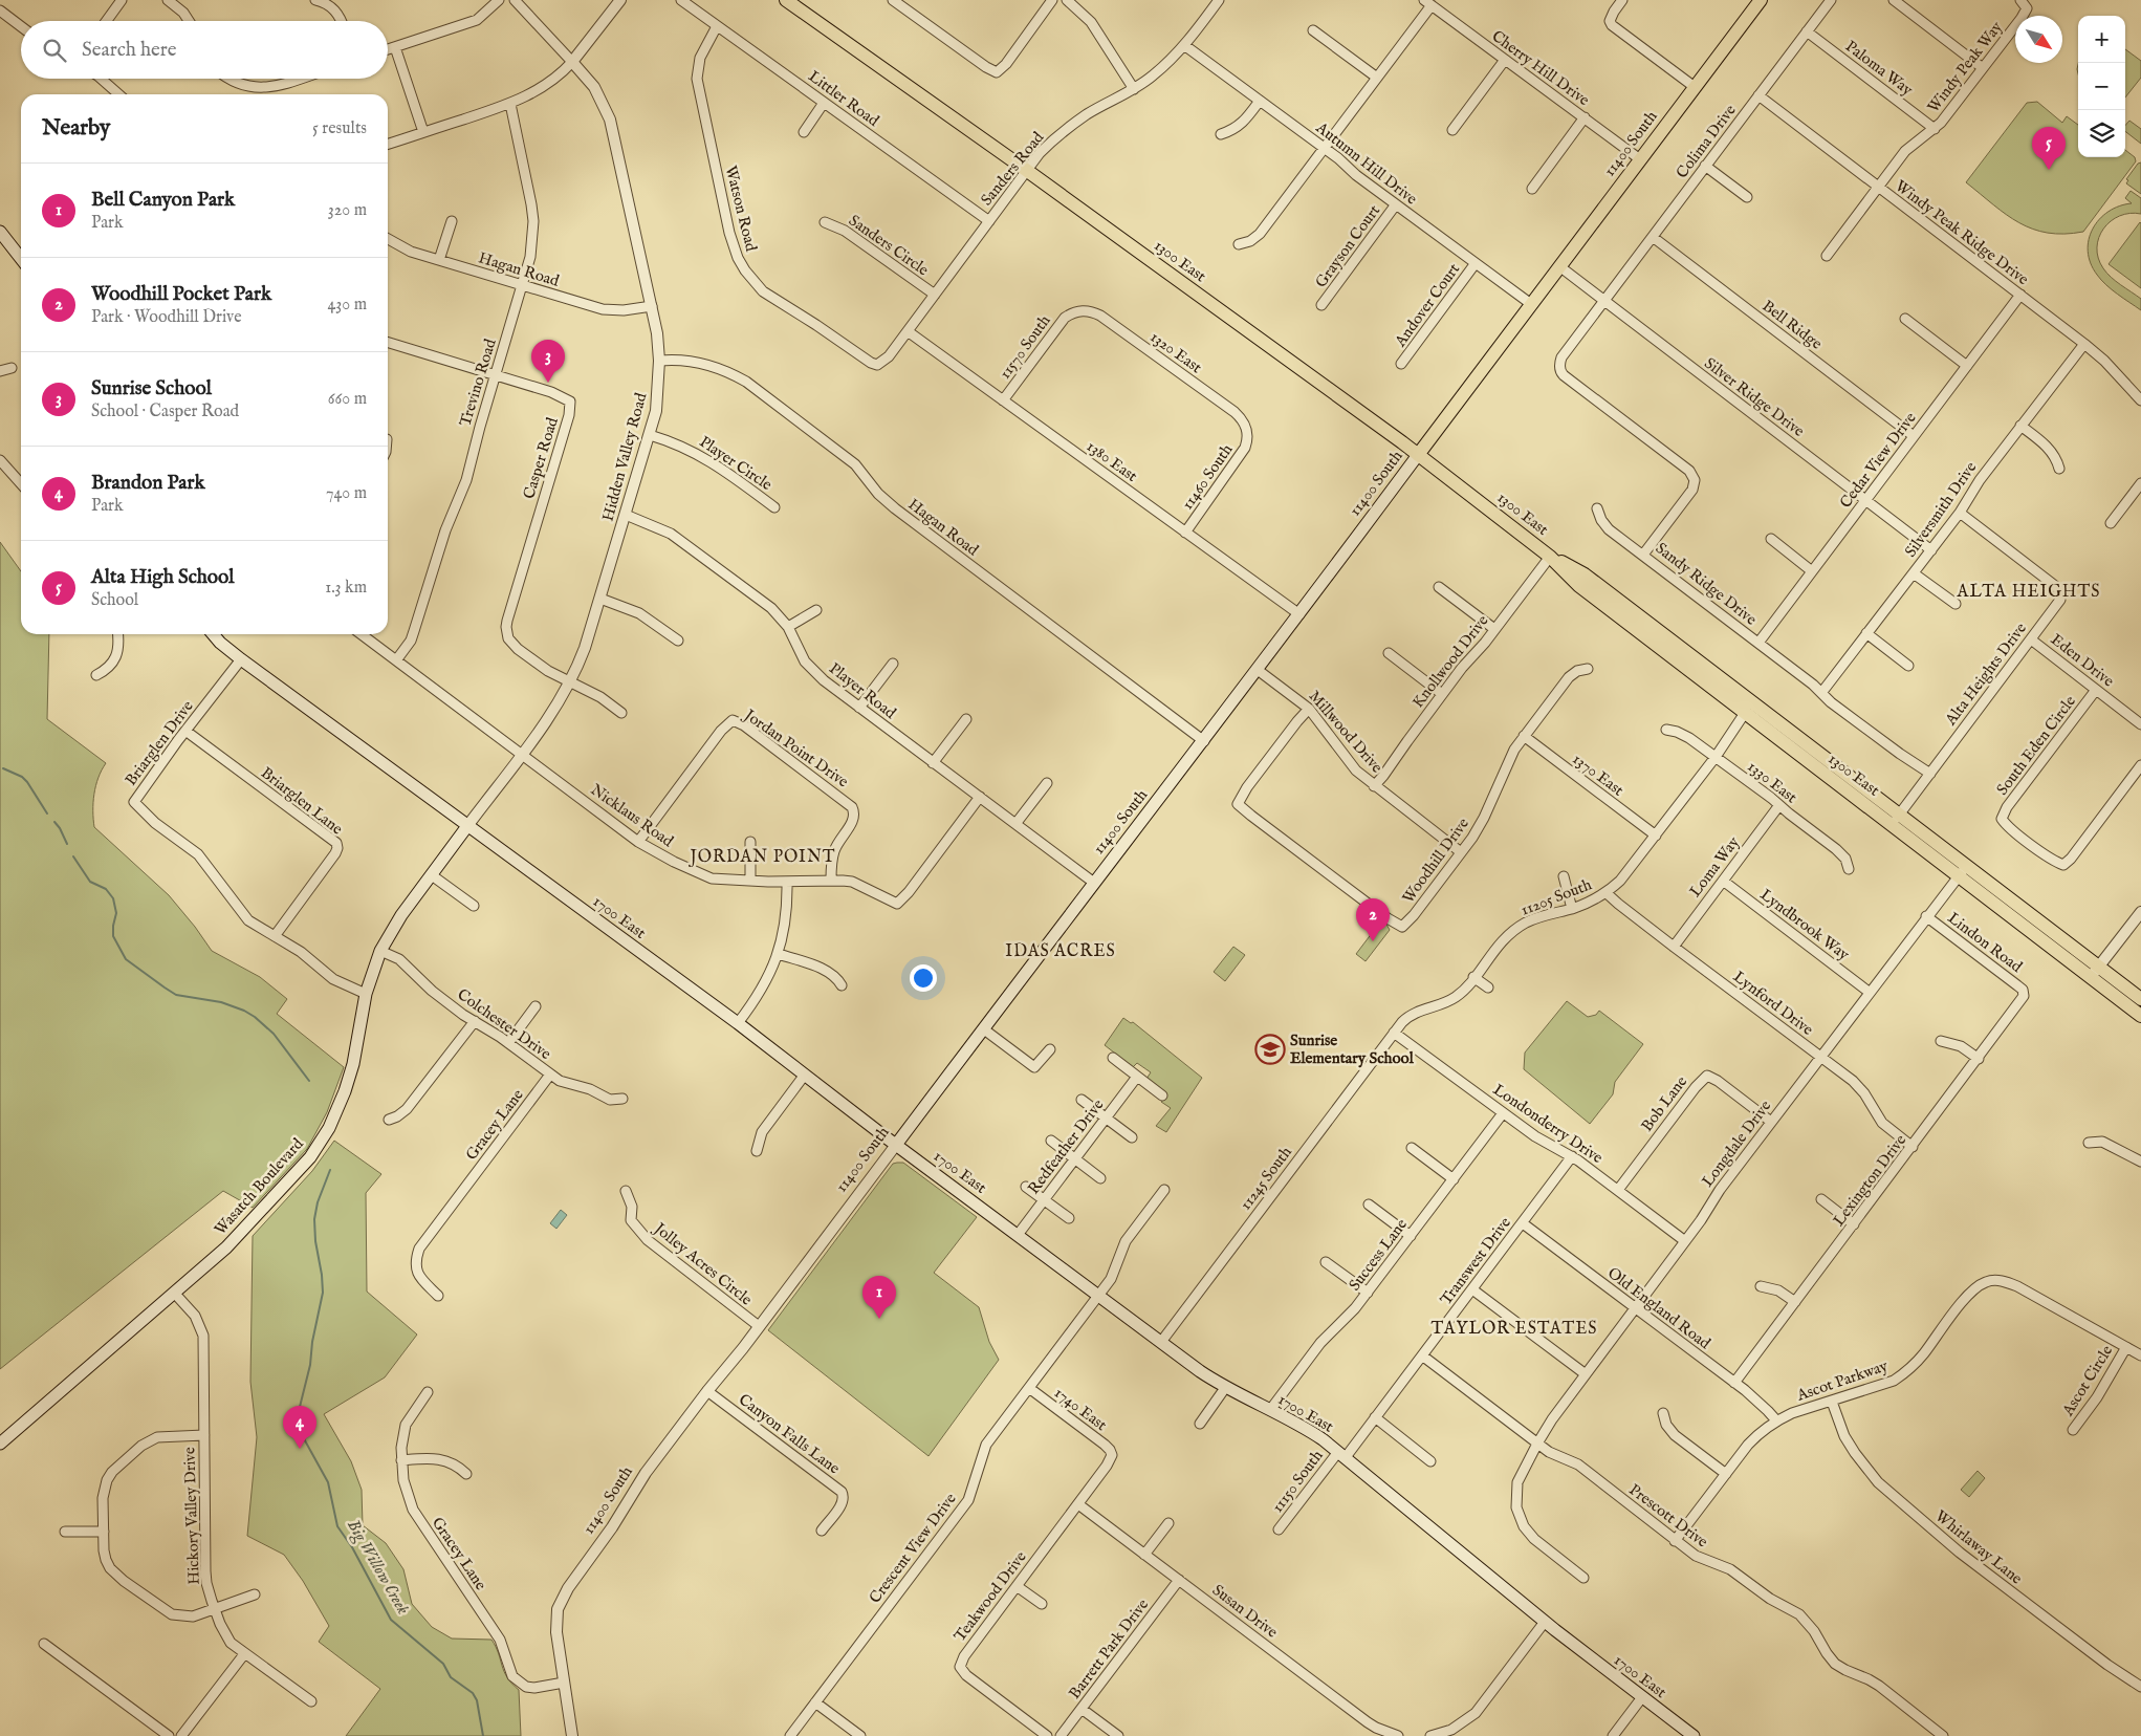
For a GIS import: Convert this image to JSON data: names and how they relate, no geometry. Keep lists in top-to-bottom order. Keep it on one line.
{"streets":{"main road":["11400 South","1300 East","1700 East","Wasatch Boulevard"],"street":["Windy Peak Way","Cherry Hill Drive","Paloma Way","Littler Road","Colima Drive","Autumn Hill Drive","Sanders Road","Watson Road","Windy Peak Ridge Drive","Sanders Circle","Grayson Court","Hagan Road","Andover Court","Bell Ridge","11570 South","1320 East","Trevino Road","Silver Ridge Drive","Hidden Valley Road","Casper Road","Cedar View Drive","1380 East","Player Circle","11460 South","Silversmith Drive","Sandy Ridge Drive","Eden Drive","Knollwood Drive","Alta Heights Drive","Player Road","Millwood Drive","Briarglen Drive","South Eden Circle","Jordan Point Drive","1370 East","1330 East","Briarglen Lane","Nicklaus Road","Woodhill Drive","Loma Way","11205 South","Lyndbrook Way","Lindon Road","Lynford Drive","Colchester Drive","Bob Lane","Londonderry Drive","Gracey Lane","Longdale Drive","Redfeather Drive","11245 South","Lexington Drive","Success Lane","Transwest Drive","Jolley Acres Circle","Old England Road","Ascot Parkway","Ascot Circle","1740 East","Canyon Falls Lane","11150 South","Hickory Valley Drive","Prescott Drive","Whirlaway Lane","Crescent View Drive","Teakwood Drive","Susan Drive","Barrett Park Drive"]},"crossings":[["Windy Peak Way","Paloma Way"],["Windy Peak Way","Windy Peak Ridge Drive"],["Cherry Hill Drive","11400 South"],["Paloma Way","Colima Drive"],["Littler Road","Sanders Road"],["Littler Road","Watson Road"],["Colima Drive","Windy Peak Ridge Drive"],["Colima Drive","Bell Ridge"],["Colima Drive","Silver Ridge Drive"],["Colima Drive","Sandy Ridge Drive"],["11400 South","Autumn Hill Drive"],["11400 South","1300 East"],["11400 South","Hagan Road"],["11400 South","Silver Ridge Drive"],["11400 South","1380 East"],["11400 South","Player Road"],["11400 South","Millwood Drive"],["11400 South","1700 East"],["11400 South","Gracey Lane"],["11400 South","Jolley Acres Circle"],["11400 South","Canyon Falls Lane"],["Autumn Hill Drive","Sanders Road"],["Autumn Hill Drive","Grayson Court"],["Autumn Hill Drive","Andover Court"],["Sanders Road","Watson Road"],["Sanders Road","Sanders Circle"],["Sanders Road","1300 East"],["Sanders Road","1380 East"],["Windy Peak Ridge Drive","Cedar View Drive"],["Windy Peak Ridge Drive","Silversmith Drive"],["1300 East","Knollwood Drive"],["1300 East","Alta Heights Drive"],["1300 East","11205 South"],["1300 East","Longdale Drive"],["Hagan Road","Trevino Road"],["Hagan Road","Hidden Valley Road"],["Bell Ridge","Cedar View Drive"],["11570 South","1320 East"],["11570 South","1380 East"],["1320 East","11460 South"],["Trevino Road","Casper Road"],["Trevino Road","Nicklaus Road"],["Silver Ridge Drive","Cedar View Drive"],["Silver Ridge Drive","Silversmith Drive"],["Silver Ridge Drive","Sandy Ridge Drive"],["Hidden Valley Road","Casper Road"],["Hidden Valley Road","Player Circle"],["Hidden Valley Road","Player Road"],["Hidden Valley Road","Nicklaus Road"],["Hidden Valley Road","1700 East"],["Hidden Valley Road","Wasatch Boulevard"],["Cedar View Drive","Sandy Ridge Drive"],["1380 East","11460 South"],["Silversmith Drive","Sandy Ridge Drive"],["Silversmith Drive","Alta Heights Drive"],["Sandy Ridge Drive","Alta Heights Drive"],["Eden Drive","Alta Heights Drive"],["Eden Drive","South Eden Circle"],["Knollwood Drive","Millwood Drive"],["Player Road","Nicklaus Road"],["Millwood Drive","Woodhill Drive"],["Briarglen Drive","Briarglen Lane"],["Briarglen Drive","1700 East"],["Briarglen Drive","Wasatch Boulevard"],["Jordan Point Drive","Nicklaus Road"],["1370 East","Woodhill Drive"],["1370 East","11205 South"],["1330 East","Loma Way"],["1330 East","11205 South"],["Loma Way","Lyndbrook Way"],["Loma Way","Lynford Drive"],["11205 South","Lynford Drive"],["11205 South","Londonderry Drive"],["11205 South","11245 South"],["1700 East","Redfeather Drive"],["1700 East","11245 South"],["1700 East","Wasatch Boulevard"],["1700 East","Success Lane"],["1700 East","Transwest Drive"],["1700 East","11150 South"],["1700 East","Crescent View Drive"],["Lyndbrook Way","Longdale Drive"],["Lindon Road","Longdale Drive"],["Lindon Road","Lexington Drive"],["Lynford Drive","Longdale Drive"],["Lynford Drive","Lexington Drive"],["Colchester Drive","Gracey Lane"],["Colchester Drive","Wasatch Boulevard"],["Bob Lane","Londonderry Drive"],["Bob Lane","Longdale Drive"],["Londonderry Drive","Longdale Drive"],["Londonderry Drive","11245 South"],["Londonderry Drive","Success Lane"],["Londonderry Drive","Transwest Drive"],["Longdale Drive","Old England Road"],["Longdale Drive","Prescott Drive"],["Lexington Drive","Old England Road"],["Wasatch Boulevard","Hickory Valley Drive"],["Transwest Drive","Old England Road"],["Transwest Drive","11150 South"],["Transwest Drive","Prescott Drive"],["Old England Road","Ascot Parkway"],["Ascot Parkway","Ascot Circle"],["Ascot Parkway","Prescott Drive"],["Ascot Parkway","Whirlaway Lane"],["1740 East","Crescent View Drive"],["1740 East","Teakwood Drive"],["Teakwood Drive","Susan Drive"],["Susan Drive","Barrett Park Drive"]],"districts":["ALTA HEIGHTS","JORDAN POINT","IDAS ACRES","TAYLOR ESTATES"],"water":["Big Willow Creek"],"places":{"school or university":["Sunrise Elementary School"]},"north":"bottom right","page":{"map_buttons":["+","−"],"search":"Search here","heading":["Nearby","5 results"],"pins":["5","3","2","1","4"],"list":[{"mark":"1","name":"Bell Canyon Park","note":"Park","value":"320 m"},{"mark":"2","name":"Woodhill Pocket Park","note":"Park · Woodhill Drive","value":"430 m"},{"mark":"3","name":"Sunrise School","note":"School · Casper Road","value":"660 m"},{"mark":"4","name":"Brandon Park","note":"Park","value":"740 m"},{"mark":"5","name":"Alta High School","note":"School","value":"1.3 km"}]}}
